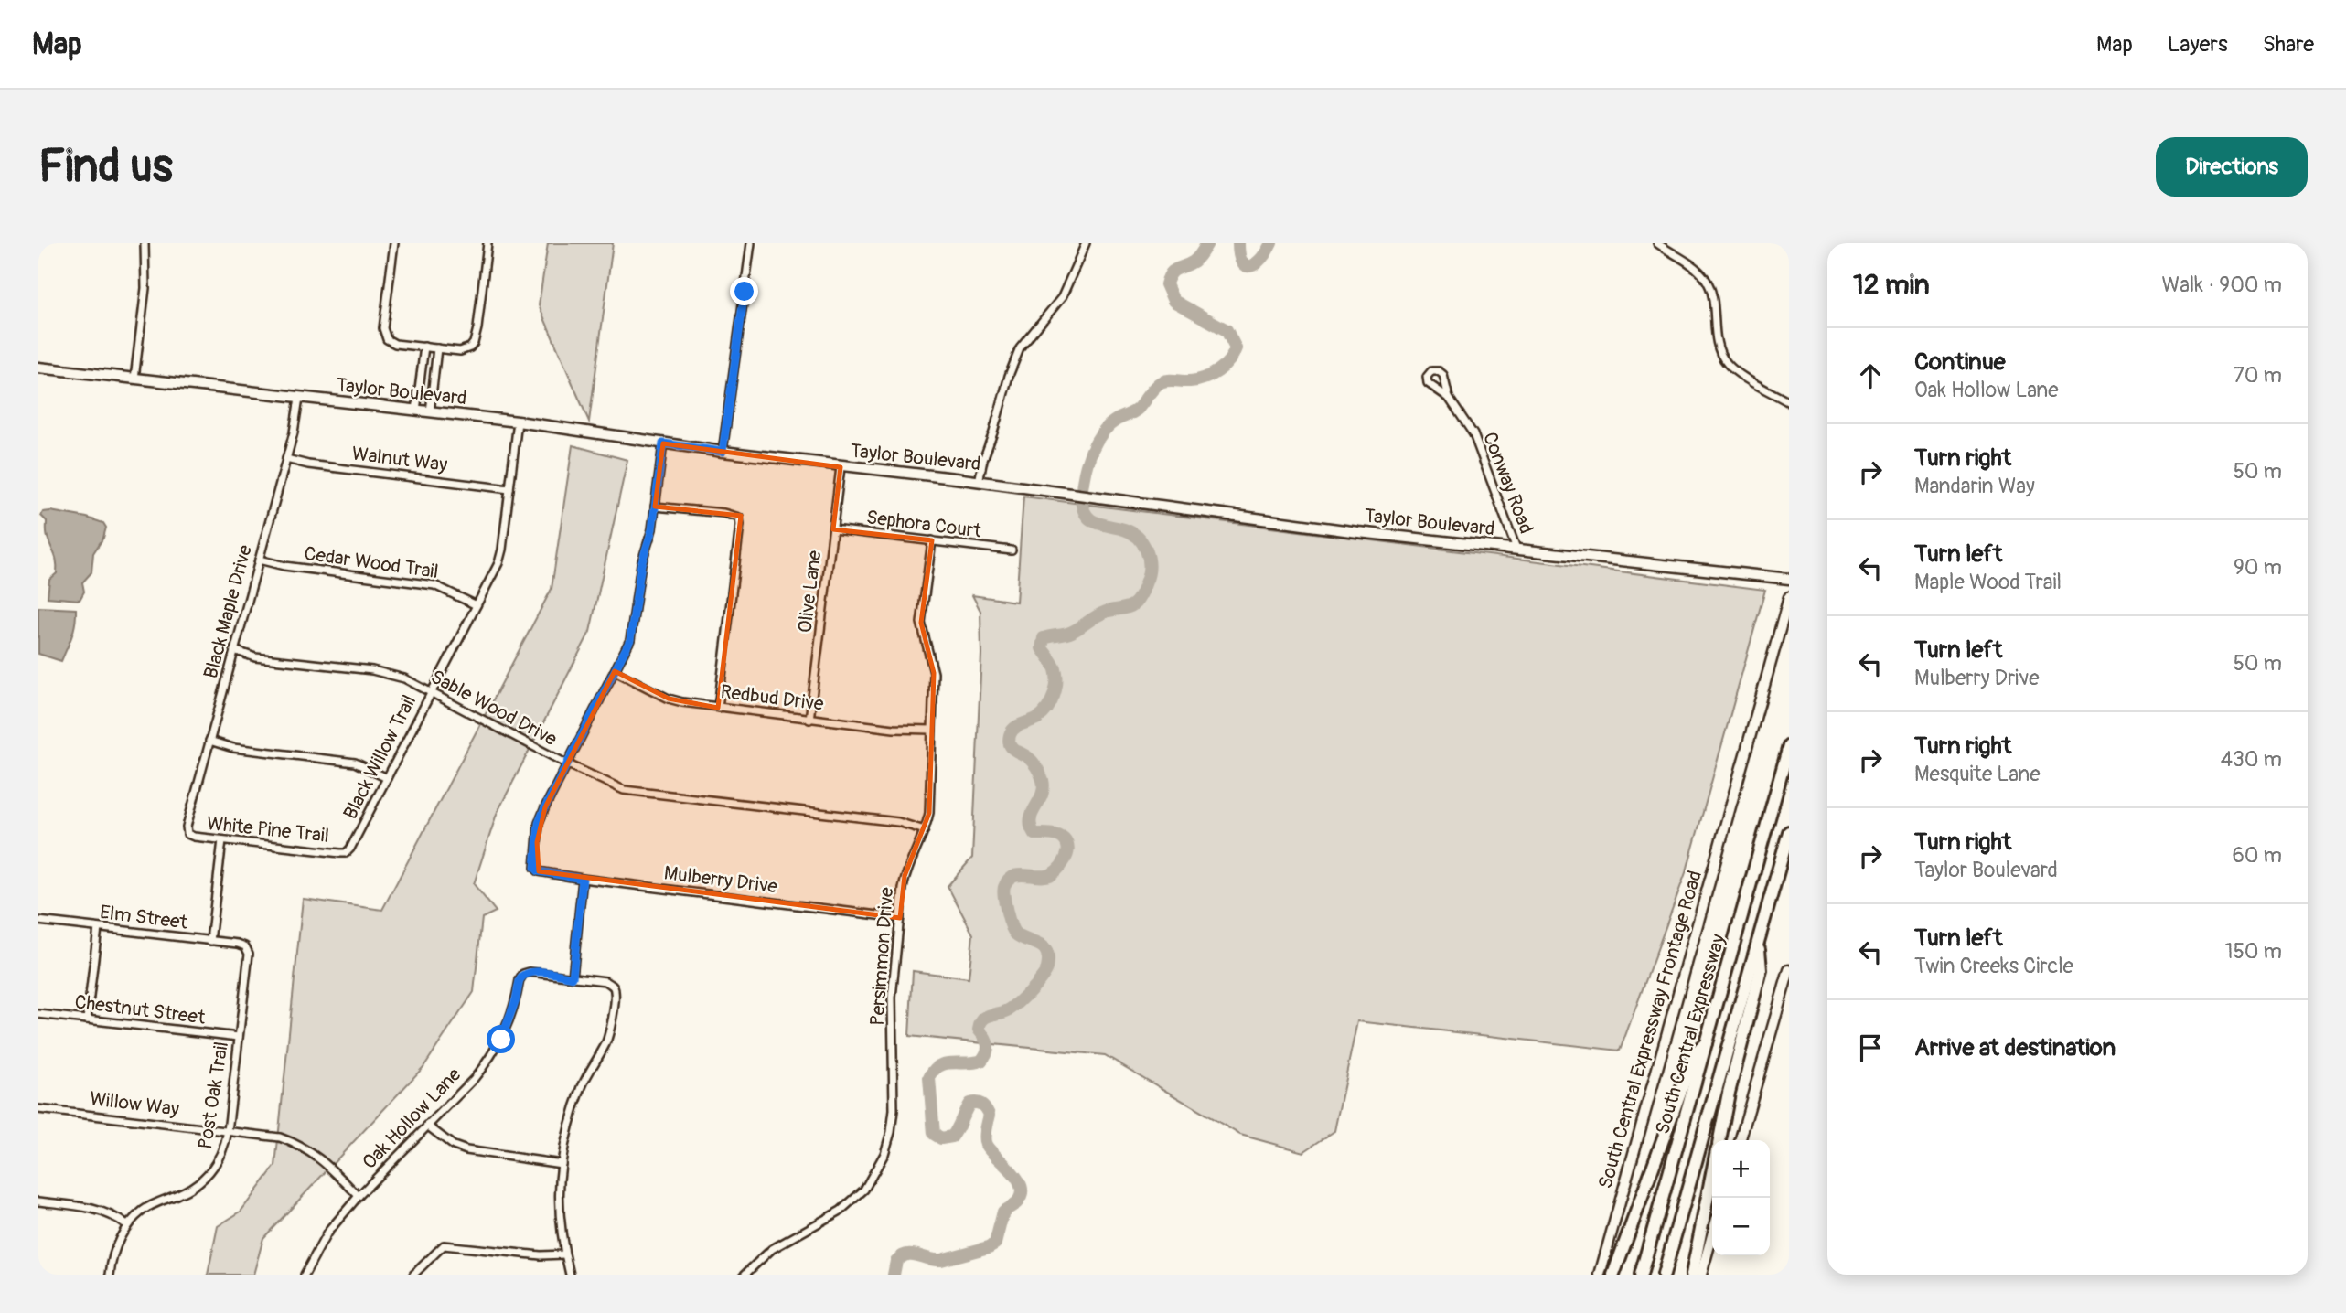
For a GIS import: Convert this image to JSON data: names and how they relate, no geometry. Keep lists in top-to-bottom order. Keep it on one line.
{"streets":{"highway":["South Central Expressway"],"street":["Taylor Boulevard","Walnut Way","Conway Road","Sephora Court","Cedar Wood Trail","Olive Lane","Black Maple Drive","Redbud Drive","Sable Wood Drive","Black Willow Trail","White Pine Trail","Mulberry Drive","Elm Street","Persimmon Drive","Chestnut Street","South Central Expressway Frontage Road","Post Oak Trail","Willow Way","Oak Hollow Lane"]},"crossings":[["Taylor Boulevard","Conway Road"],["Taylor Boulevard","Olive Lane"],["Taylor Boulevard","Black Maple Drive"],["Taylor Boulevard","Black Willow Trail"],["Walnut Way","Black Maple Drive"],["Walnut Way","Black Willow Trail"],["Sephora Court","Olive Lane"],["Sephora Court","Persimmon Drive"],["Cedar Wood Trail","Black Maple Drive"],["Cedar Wood Trail","Black Willow Trail"],["Olive Lane","Redbud Drive"],["Black Maple Drive","Sable Wood Drive"],["Black Maple Drive","White Pine Trail"],["Redbud Drive","Persimmon Drive"],["Sable Wood Drive","Black Willow Trail"],["Sable Wood Drive","Mulberry Drive"],["Sable Wood Drive","Persimmon Drive"],["Black Willow Trail","White Pine Trail"],["Mulberry Drive","Persimmon Drive"],["Elm Street","Post Oak Trail"],["Chestnut Street","Post Oak Trail"],["Post Oak Trail","Willow Way"],["Willow Way","Oak Hollow Lane"]],"page":{"header":"Map","nav":["Map","Layers","Share"],"buttons":"Directions","title":"Find us","heading":["12 min","Walk · 900 m"],"list":[["Continue","Oak Hollow Lane","70 m"],["Turn right","Mandarin Way","50 m"],["Turn left","Maple Wood Trail","90 m"],["Turn left","Mulberry Drive","50 m"],["Turn right","Mesquite Lane","430 m"],["Turn right","Taylor Boulevard","60 m"],["Turn left","Twin Creeks Circle","150 m"],"Arrive at destination"],"map_buttons":["+","−"]}}
